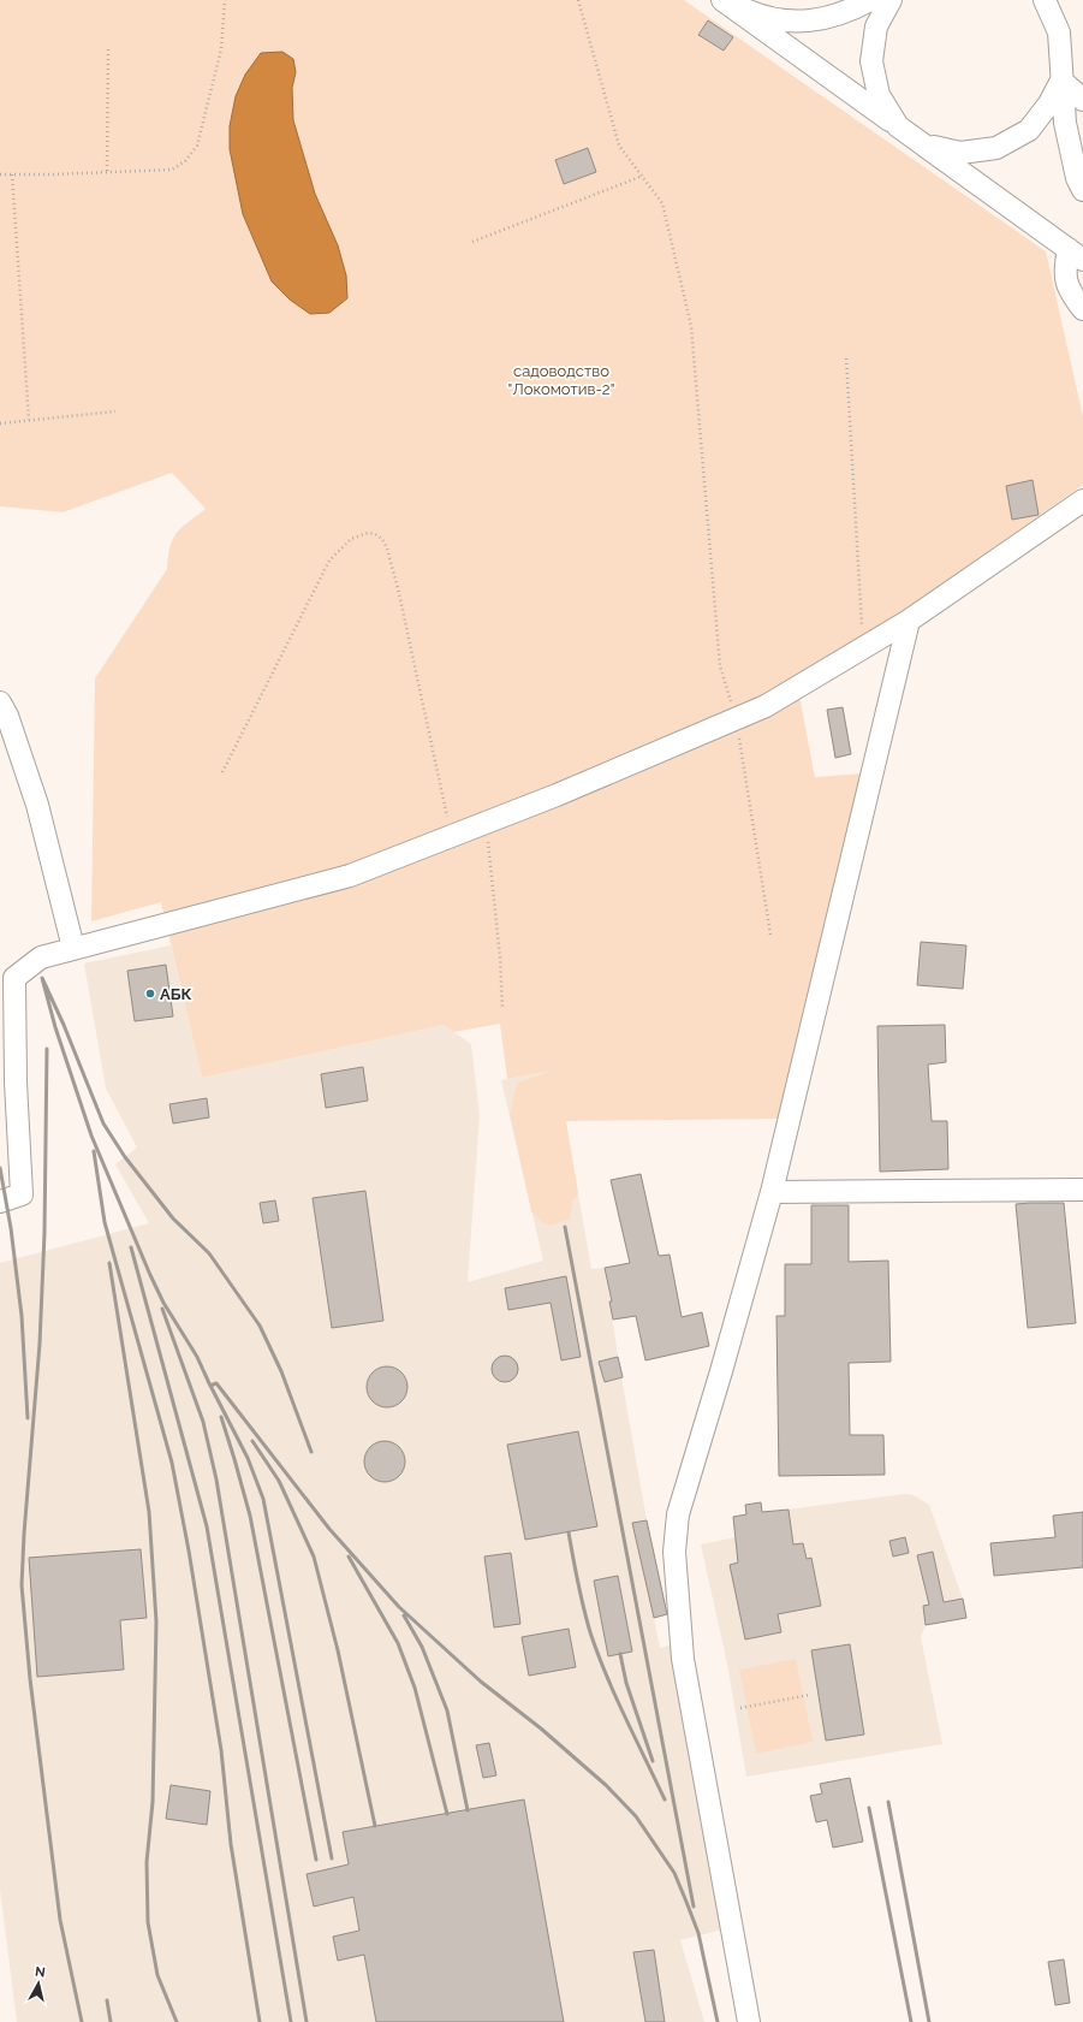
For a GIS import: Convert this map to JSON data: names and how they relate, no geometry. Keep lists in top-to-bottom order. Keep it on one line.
{"parks":["садоводство \"Локомотив-2\""],"places":["АБК"],"north":"top"}
